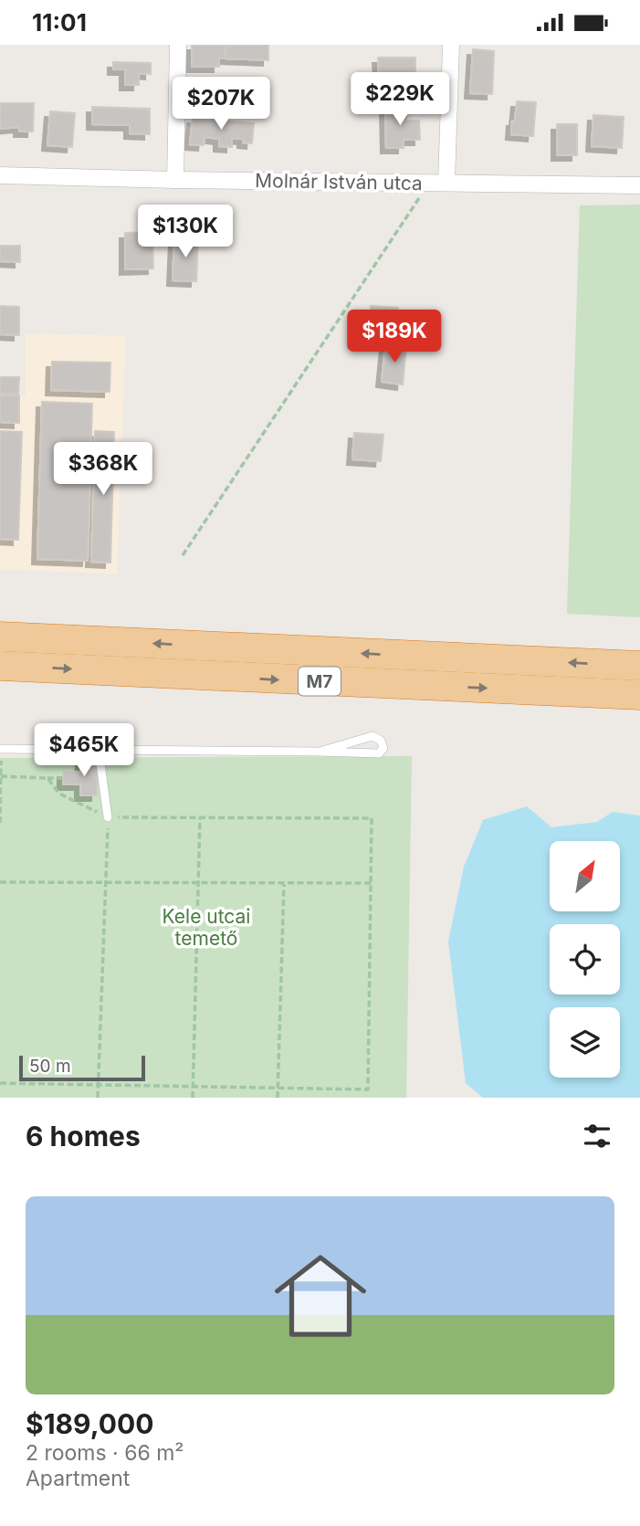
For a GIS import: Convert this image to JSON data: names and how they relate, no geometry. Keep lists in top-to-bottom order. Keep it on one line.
{"streets":{"highway":["M7"],"street":["Molnár István utca"]},"parks":["Kele utcai temető"],"scale_bar":"50 m","north":"top right","page":{"status":"11:01","price":["$229K","$207K","$130K","$189K","$368K","$465K"],"scale":"50 m","heading":"6 homes","list":[{"name":"$189,000","note":"2 rooms · 66 m² · Apartment"}]}}
